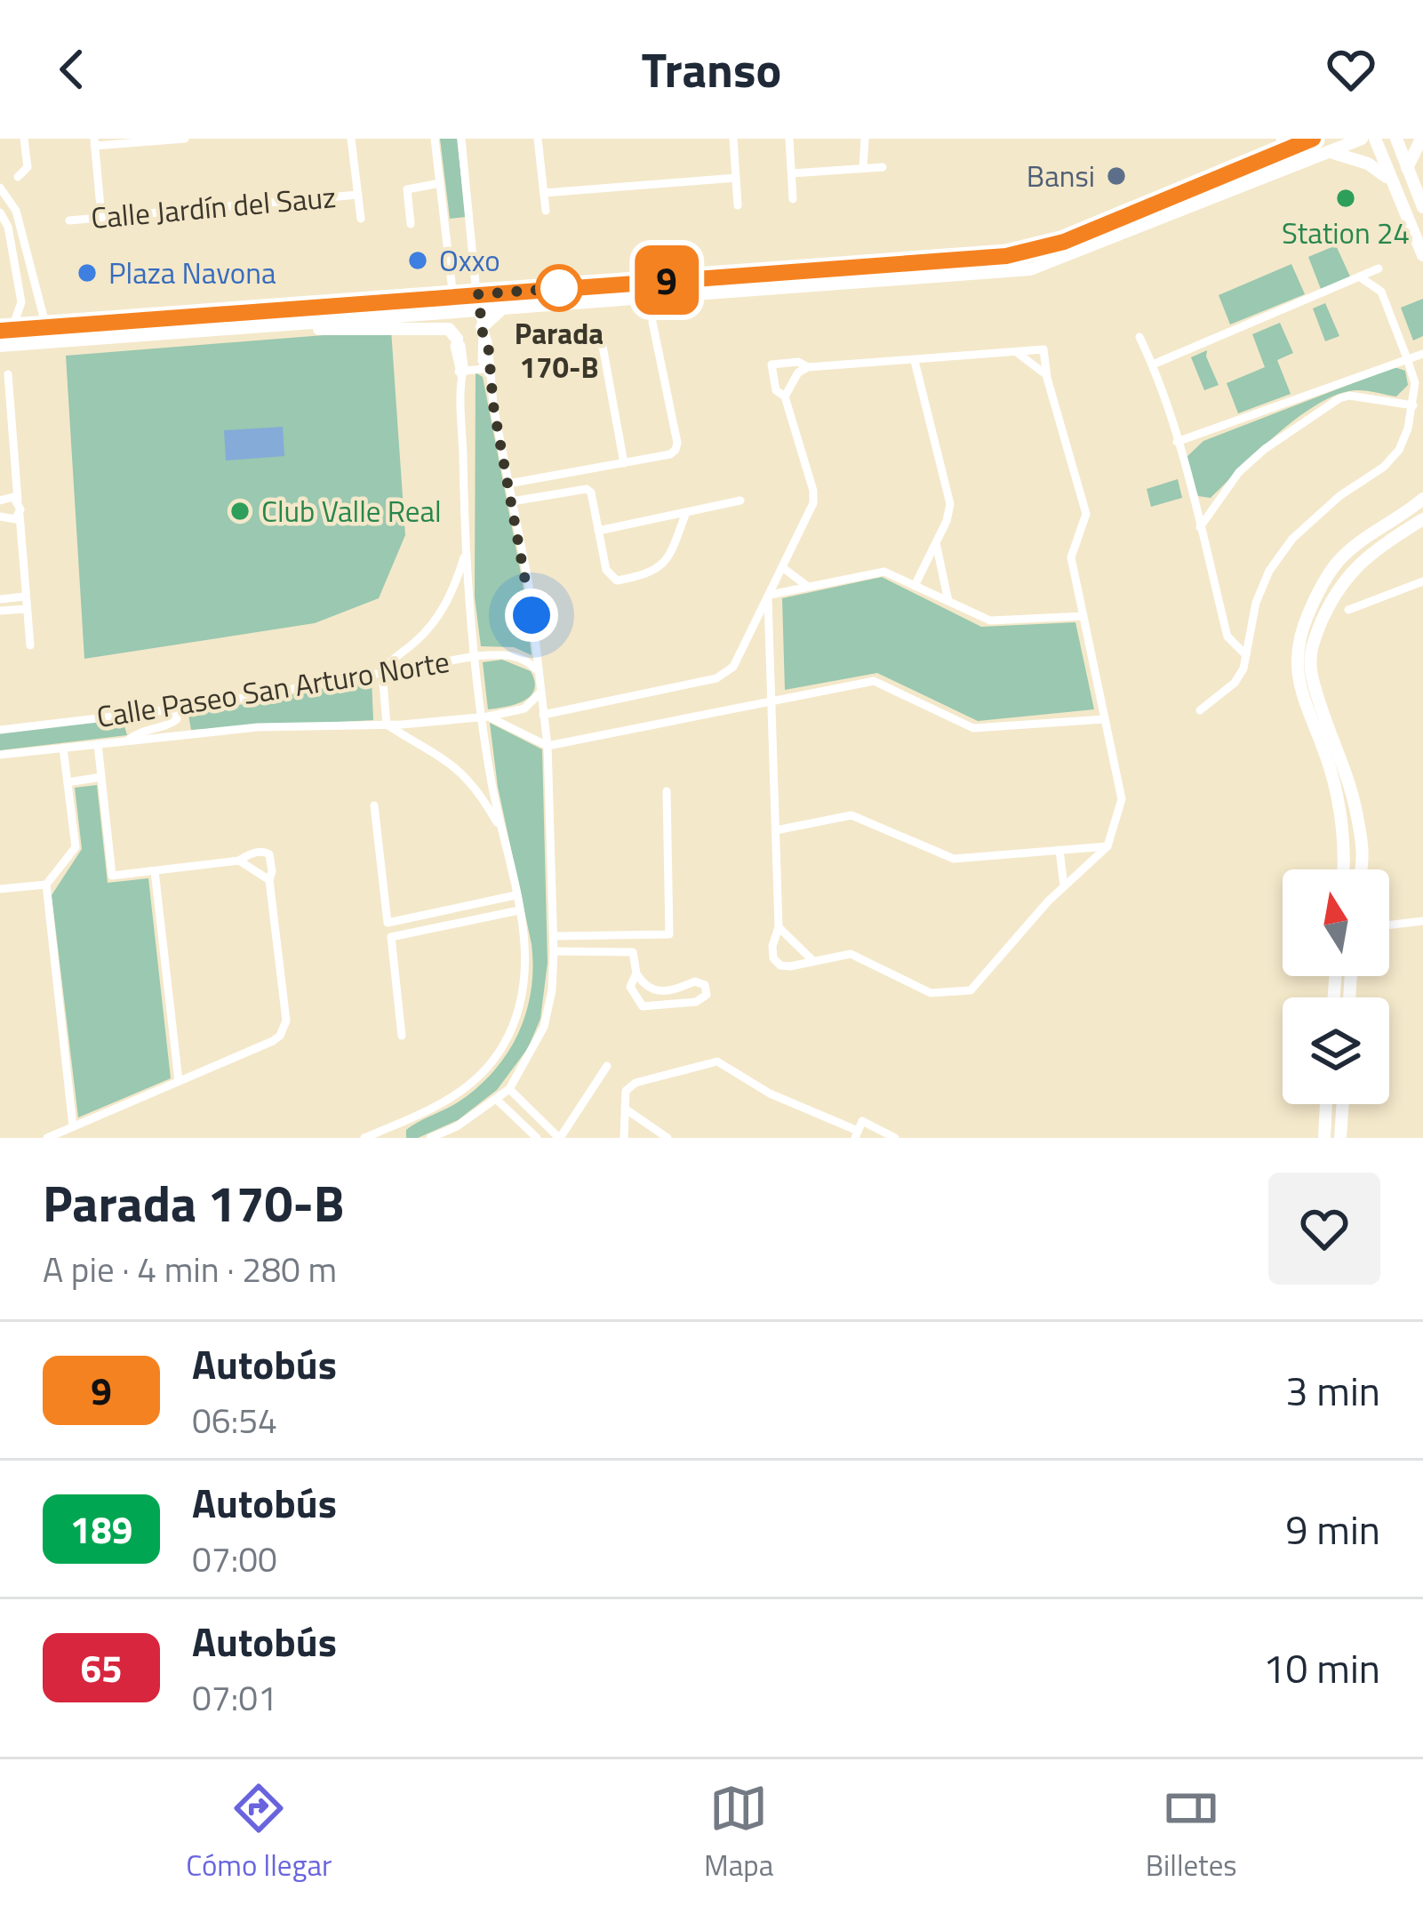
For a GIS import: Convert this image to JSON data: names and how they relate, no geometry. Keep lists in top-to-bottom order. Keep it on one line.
{"streets":{"street":["Calle Jardín del Sauz","Calle Paseo San Arturo Norte"]},"places":["Bansi","Station 24","Oxxo","Plaza Navona","Parada 170-B","Club Valle Real"],"lines":["bus line 9"],"north":"top","page":{"header":"Transo","on_map":"9","heading":["Parada 170-B","A pie · 4 min · 280 m"],"list":[{"mark":"9","name":"Autobús","note":"06:54","value":"3 min"},{"mark":"189","name":"Autobús","note":"07:00","value":"9 min"},{"mark":"65","name":"Autobús","note":"07:01","value":"10 min"}],"tabs":["Cómo llegar","Mapa","Billetes"]}}
